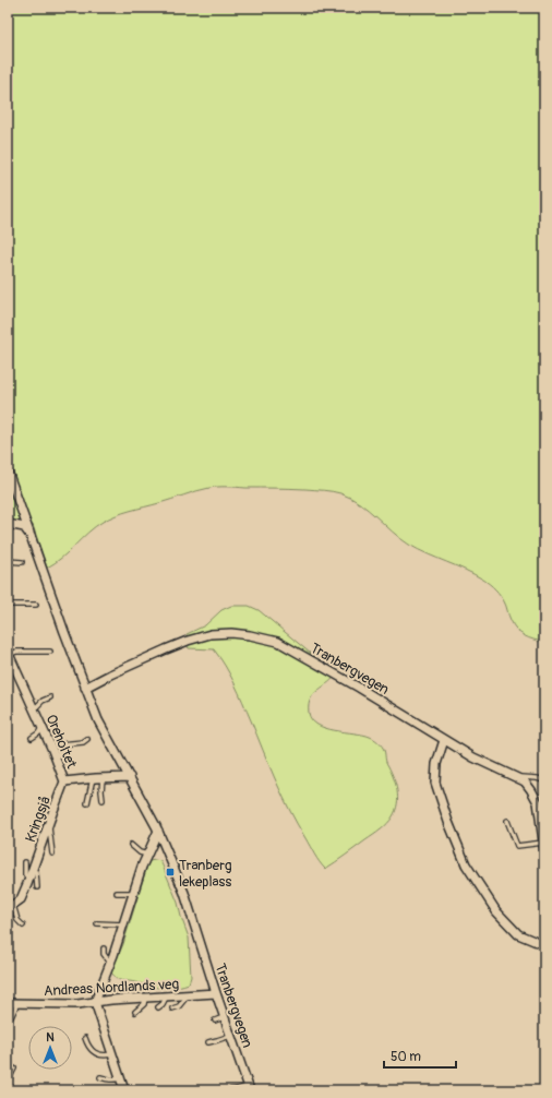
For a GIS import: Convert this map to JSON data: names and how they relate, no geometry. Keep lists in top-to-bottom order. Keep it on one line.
{"streets":{"street":["Tranbergvegen","Oreholtet","Kringsjå","Andreas Nordlands veg"]},"crossings":[["Tranbergvegen","Oreholtet"],["Tranbergvegen","Andreas Nordlands veg"],["Oreholtet","Kringsjå"]],"places":{"transit":["Tranberg lekeplass"]},"scale_bar":"50 m","north":"top"}
